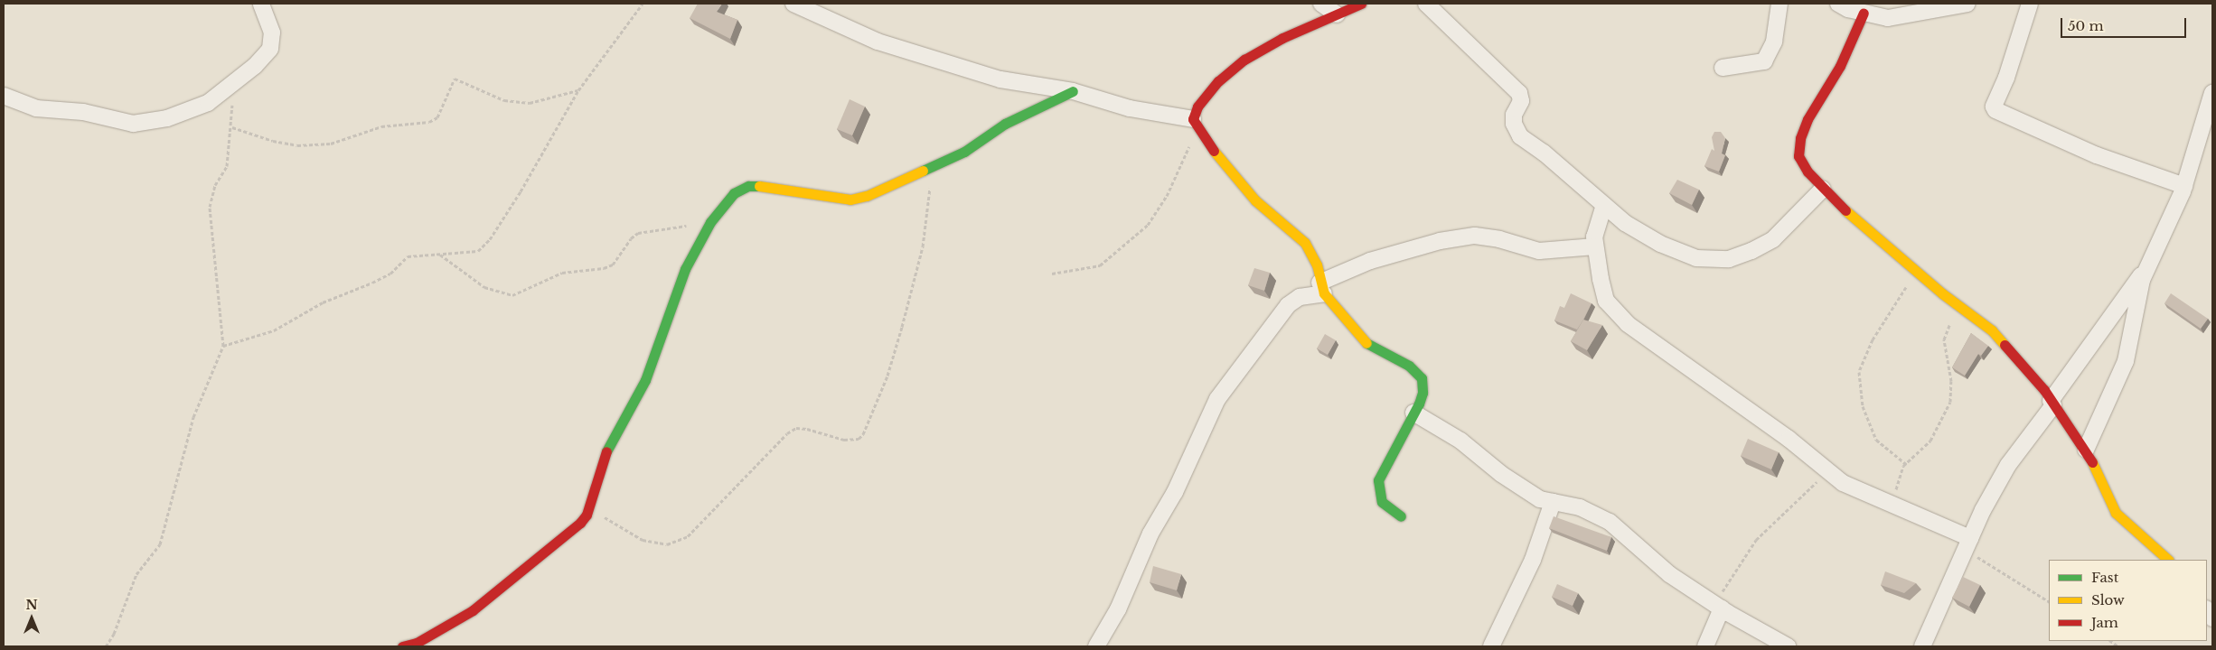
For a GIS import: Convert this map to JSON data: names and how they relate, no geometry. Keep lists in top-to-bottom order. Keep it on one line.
{"legend":["Fast","Slow","Jam"],"scale_bar":"50 m","north":"top"}
